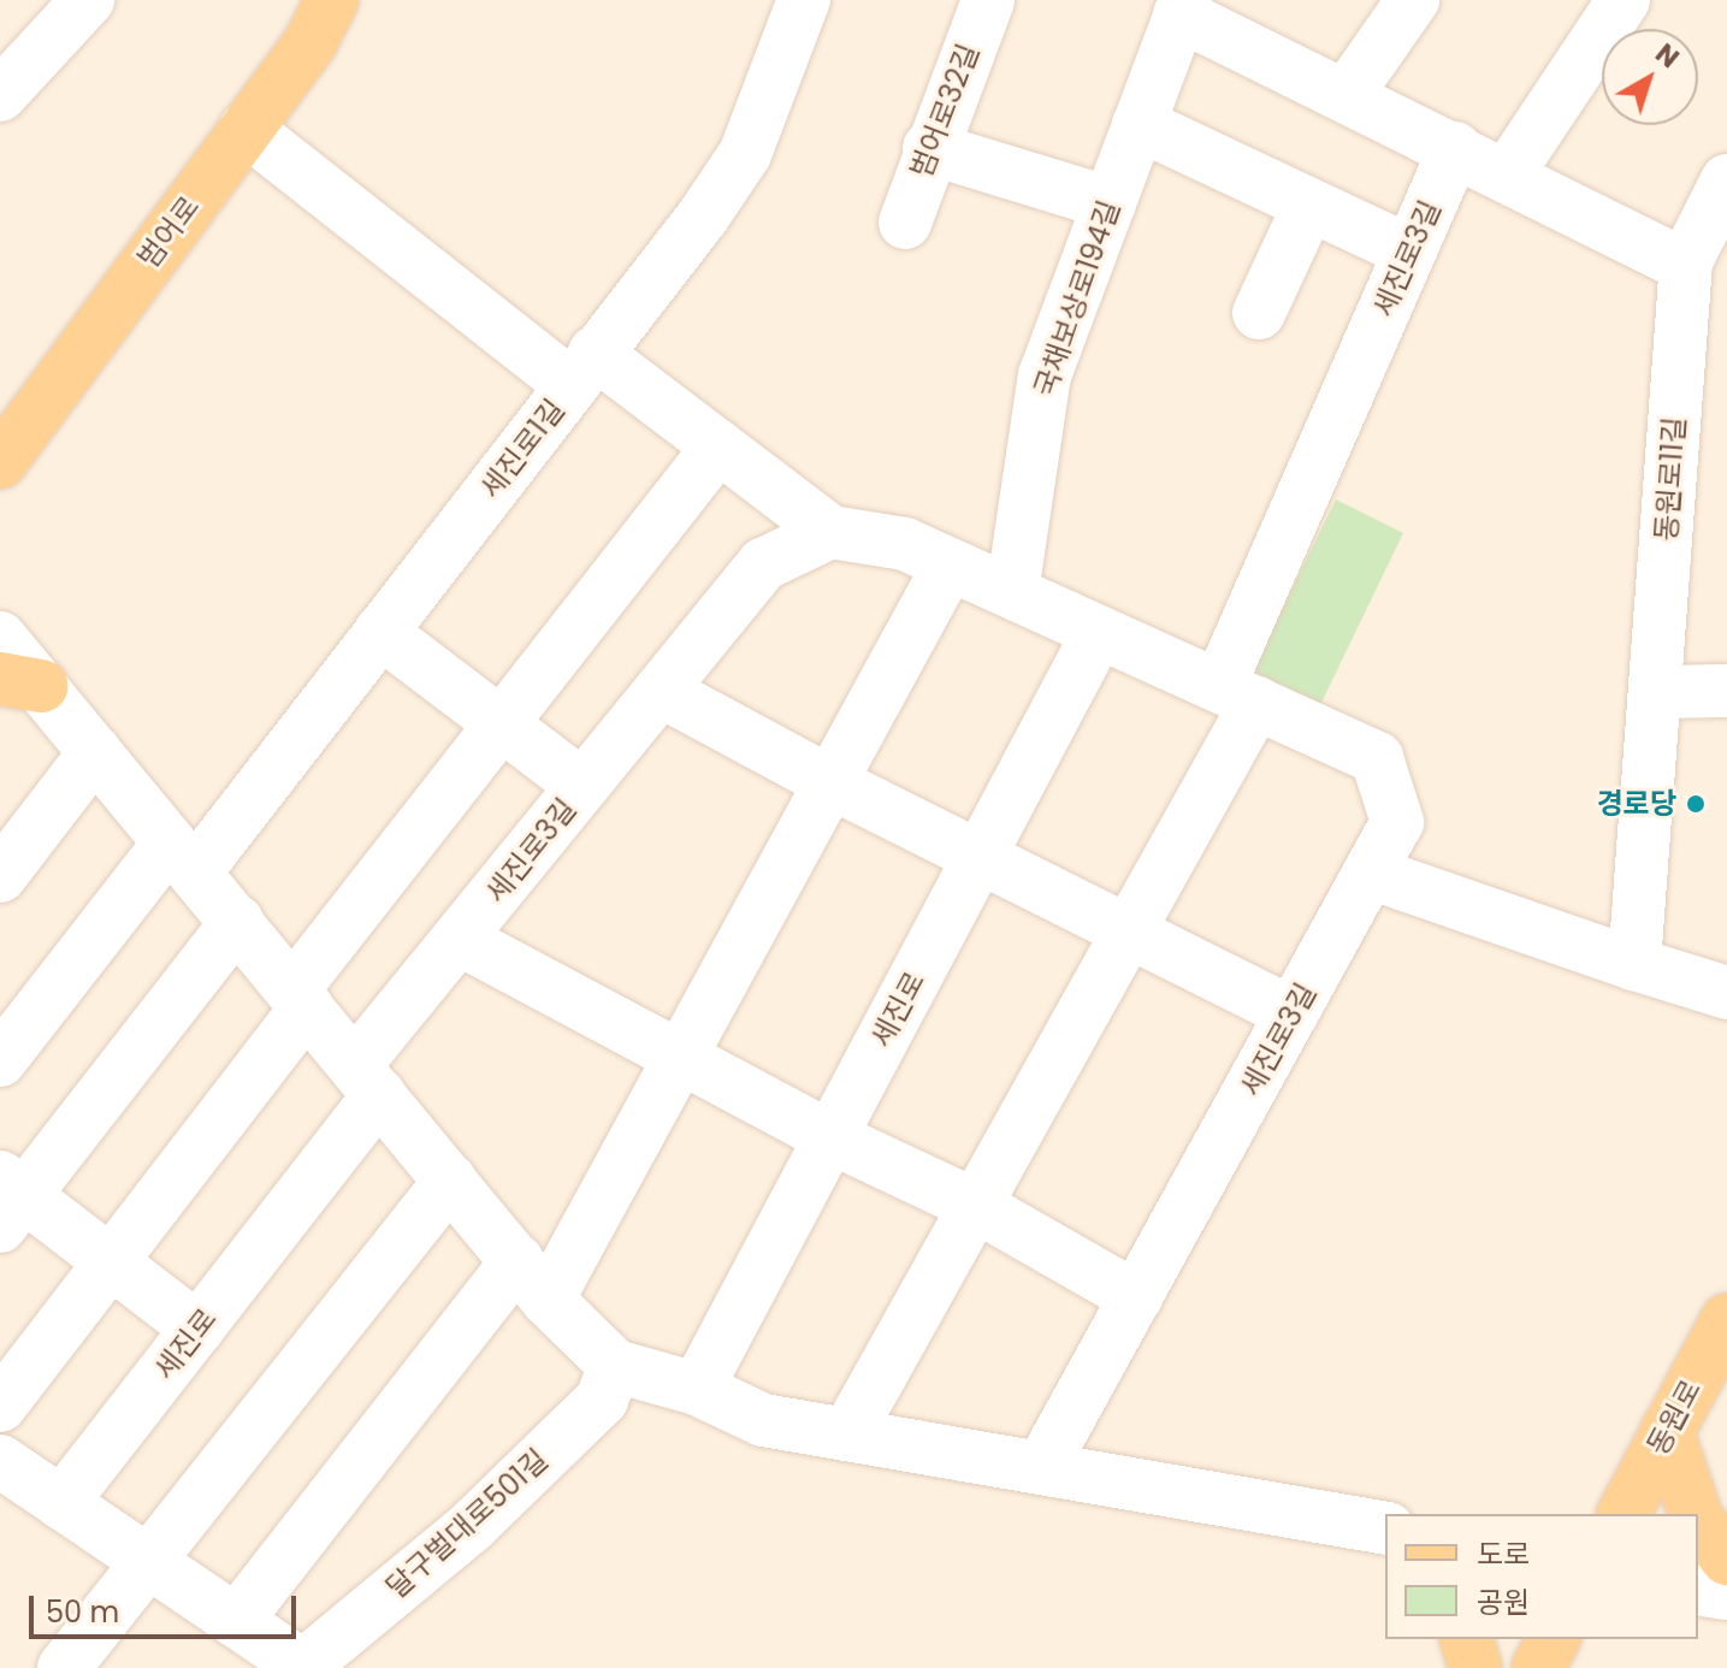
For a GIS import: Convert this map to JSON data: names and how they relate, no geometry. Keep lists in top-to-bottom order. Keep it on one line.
{"streets":{"main road":["범어로","동원로"],"street":["범어로32길","세진로3길","국채보상로194길","세진로1길","동원로11길","세진로","달구벌대로501길"]},"crossings":[["세진로3길","국채보상로194길"],["세진로3길","세진로"]],"places":["경로당"],"legend":["도로","공원"],"scale_bar":"50 m","north":"top right"}
